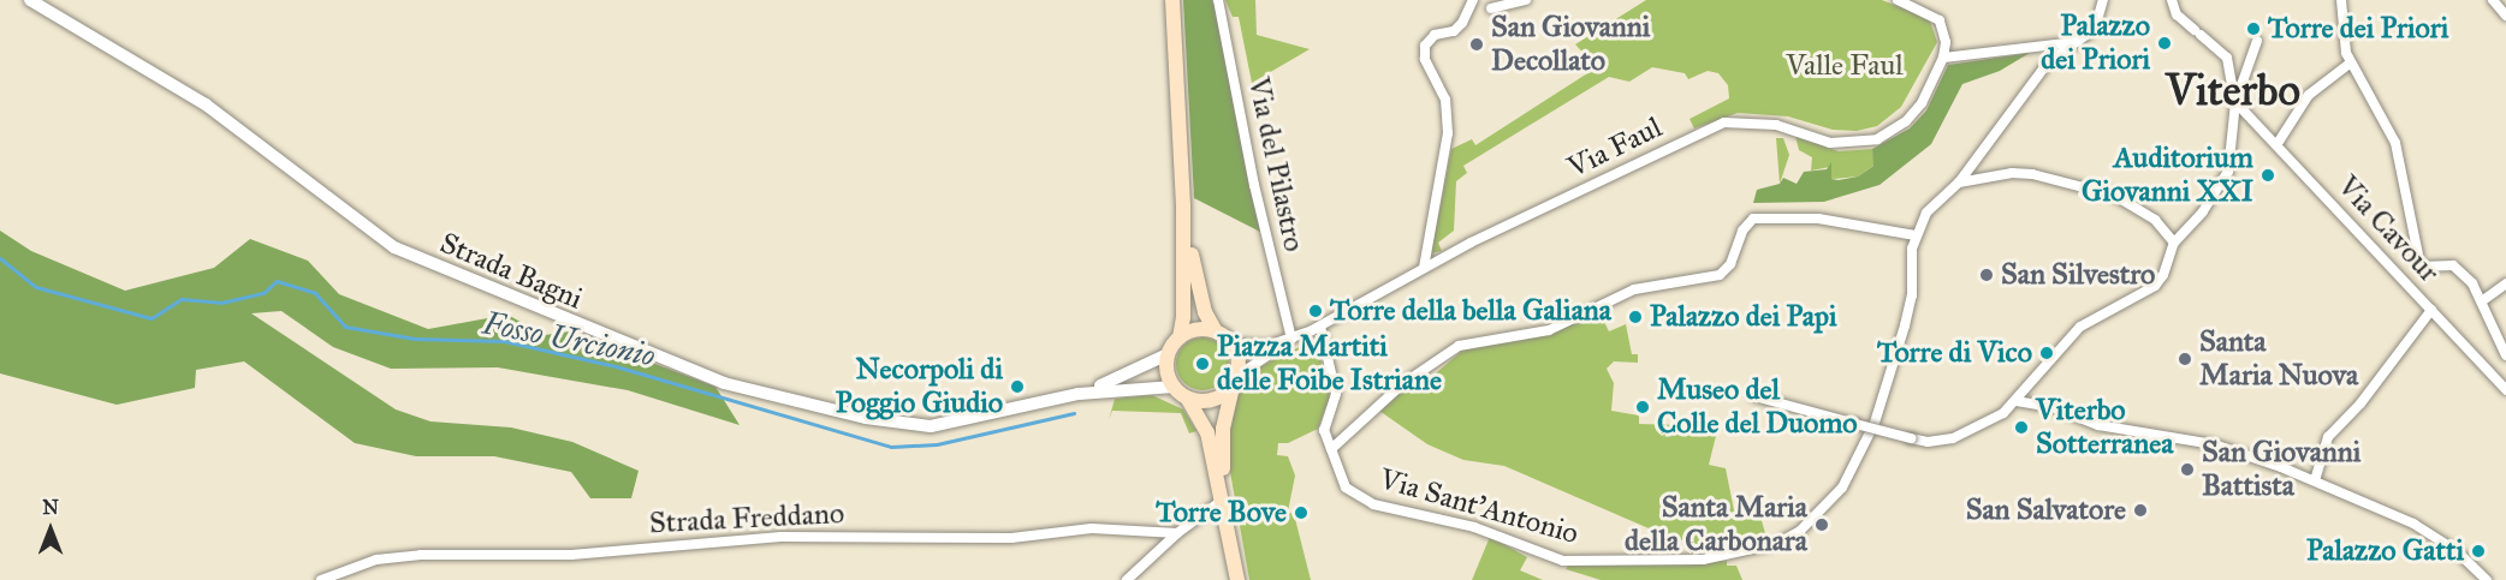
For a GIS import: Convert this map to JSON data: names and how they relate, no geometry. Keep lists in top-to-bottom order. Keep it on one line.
{"streets":{"street":["Via Faul","Via del Pilastro","Via Cavour","Strada Bagni","Via Sant'Antonio","Strada Freddano"]},"crossings":[["Via Faul","Via del Pilastro"],["Via Faul","Strada Bagni"],["Via Faul","Via Sant'Antonio"]],"districts":["Viterbo"],"water":["Fosso Urcionio"],"parks":["Valle Faul"],"places":["Torre dei Priori","Palazzo dei Priori","San Giovanni Decollato","Auditorium Giovanni XXI","San Silvestro","Torre della bella Galiana","Palazzo dei Papi","Torre di Vico","Santa Maria Nuova","Piazza Martiti delle Foibe Istriane","Necorpoli di Poggio Giudio","Museo del Colle del Duomo","Viterbo Sotterranea","San Giovanni Battista","San Salvatore","Torre Bove","Santa Maria della Carbonara","Palazzo Gatti"],"north":"top"}
